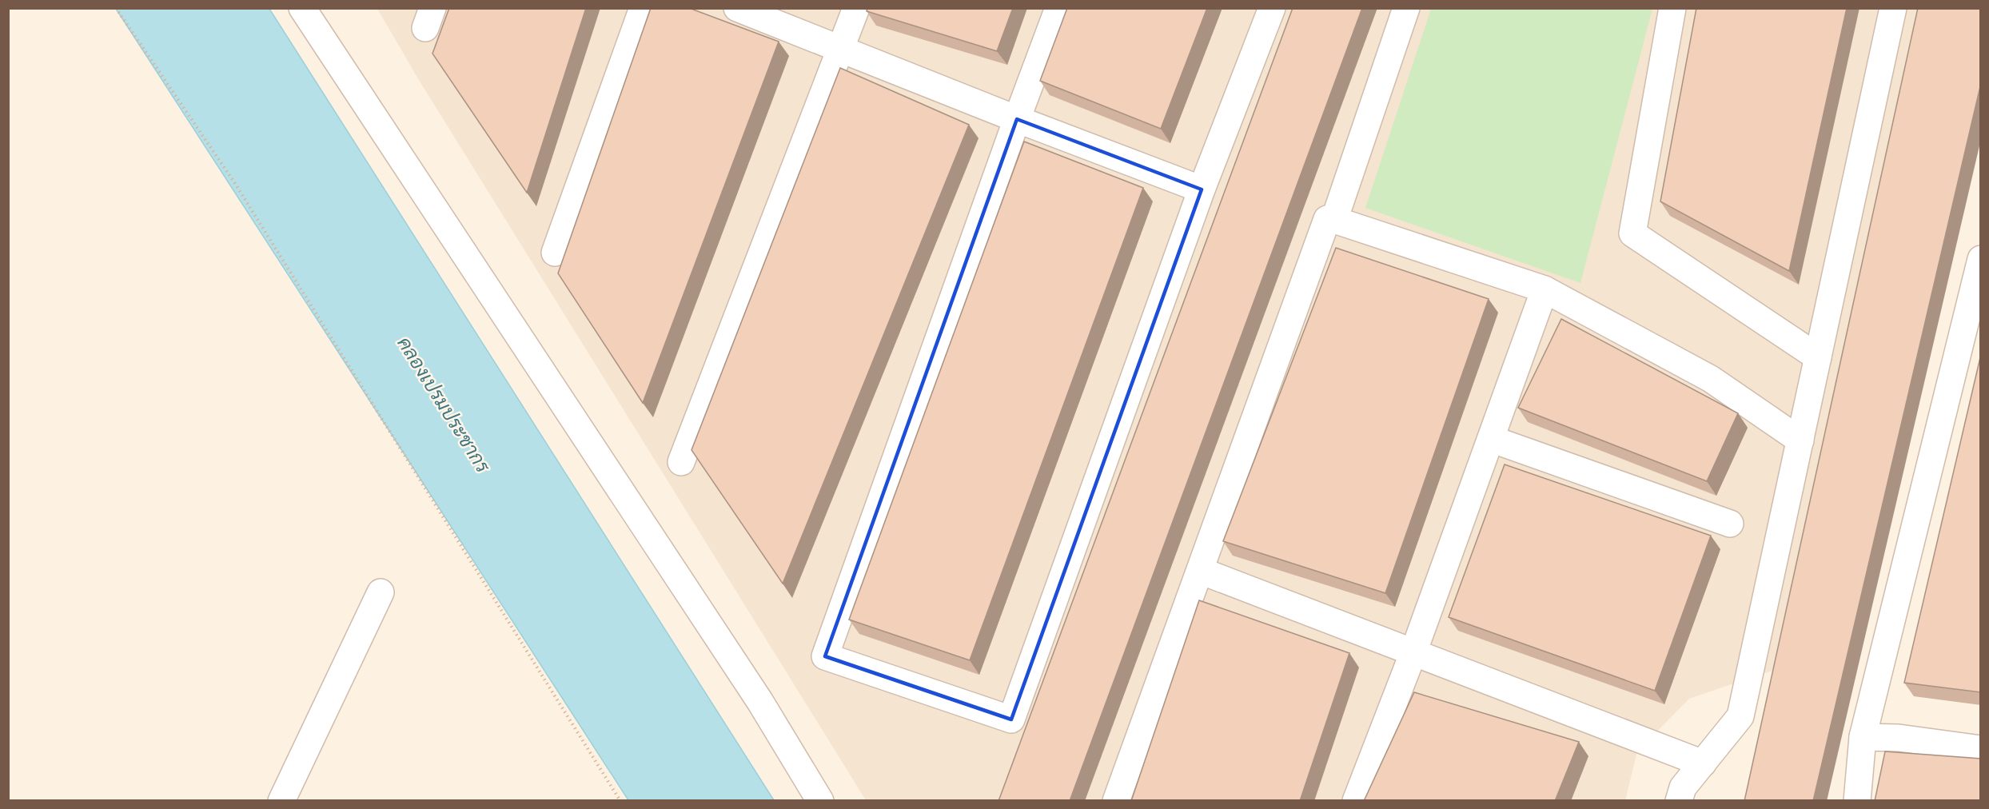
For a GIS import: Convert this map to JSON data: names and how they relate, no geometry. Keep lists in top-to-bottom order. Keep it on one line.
{"water":["คลองเปรมประชากร"]}
